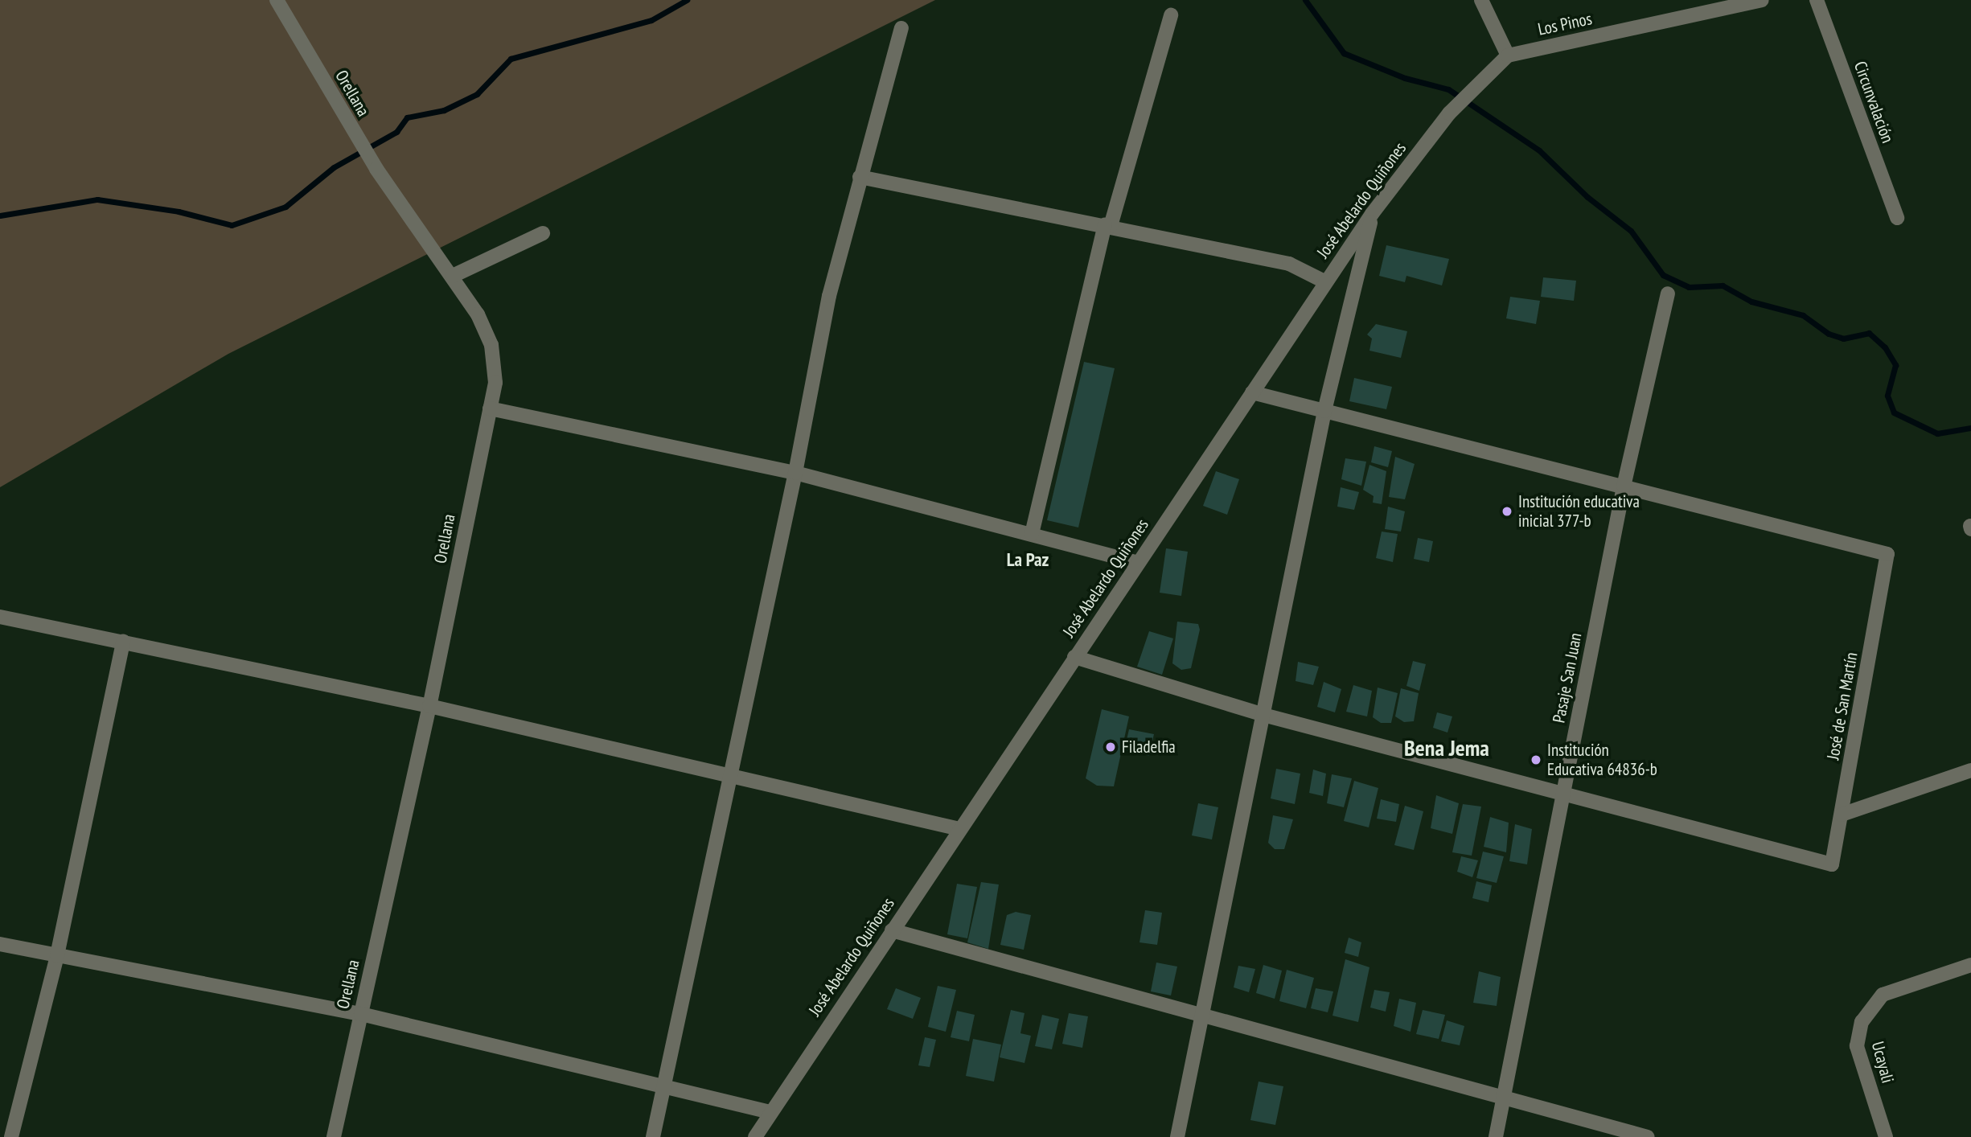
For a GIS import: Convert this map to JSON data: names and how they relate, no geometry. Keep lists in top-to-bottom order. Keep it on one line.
{"streets":{"street":["Los Pinos","Orellana","Circunvalación","José Abelardo Quiñones","Pasaje San Juan","José de San Martín","Ucayali"]},"crossings":[["Los Pinos","José Abelardo Quiñones"],["Pasaje San Juan","José de San Martín"]],"districts":["La Paz","Bena Jema"],"places":["Institución educativa inicial 377-b","Filadelfia","Institución Educativa 64836-b"]}
